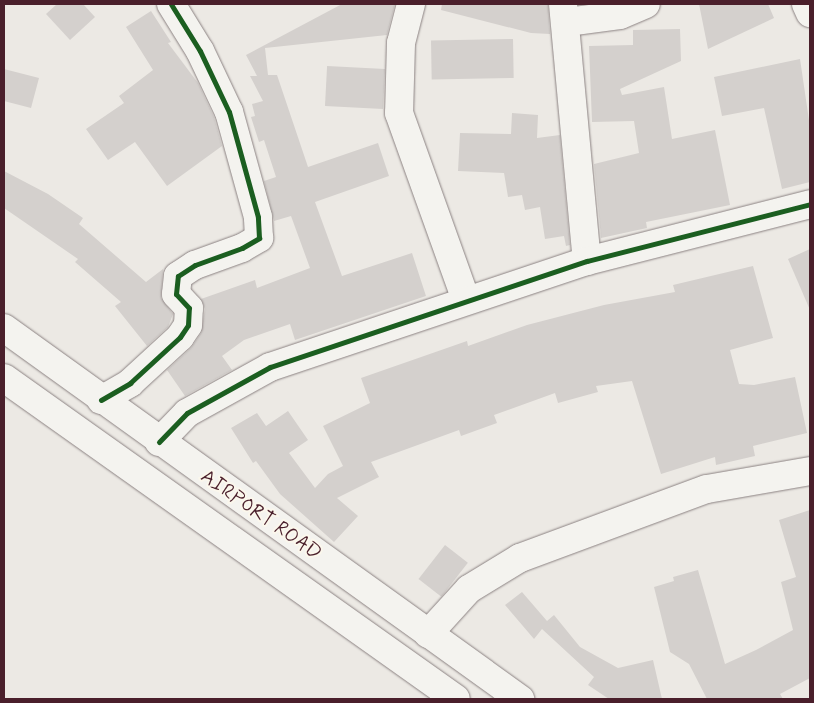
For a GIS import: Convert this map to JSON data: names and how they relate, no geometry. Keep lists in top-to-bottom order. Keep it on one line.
{"streets":{"street":["AIRPORT ROAD"]}}
